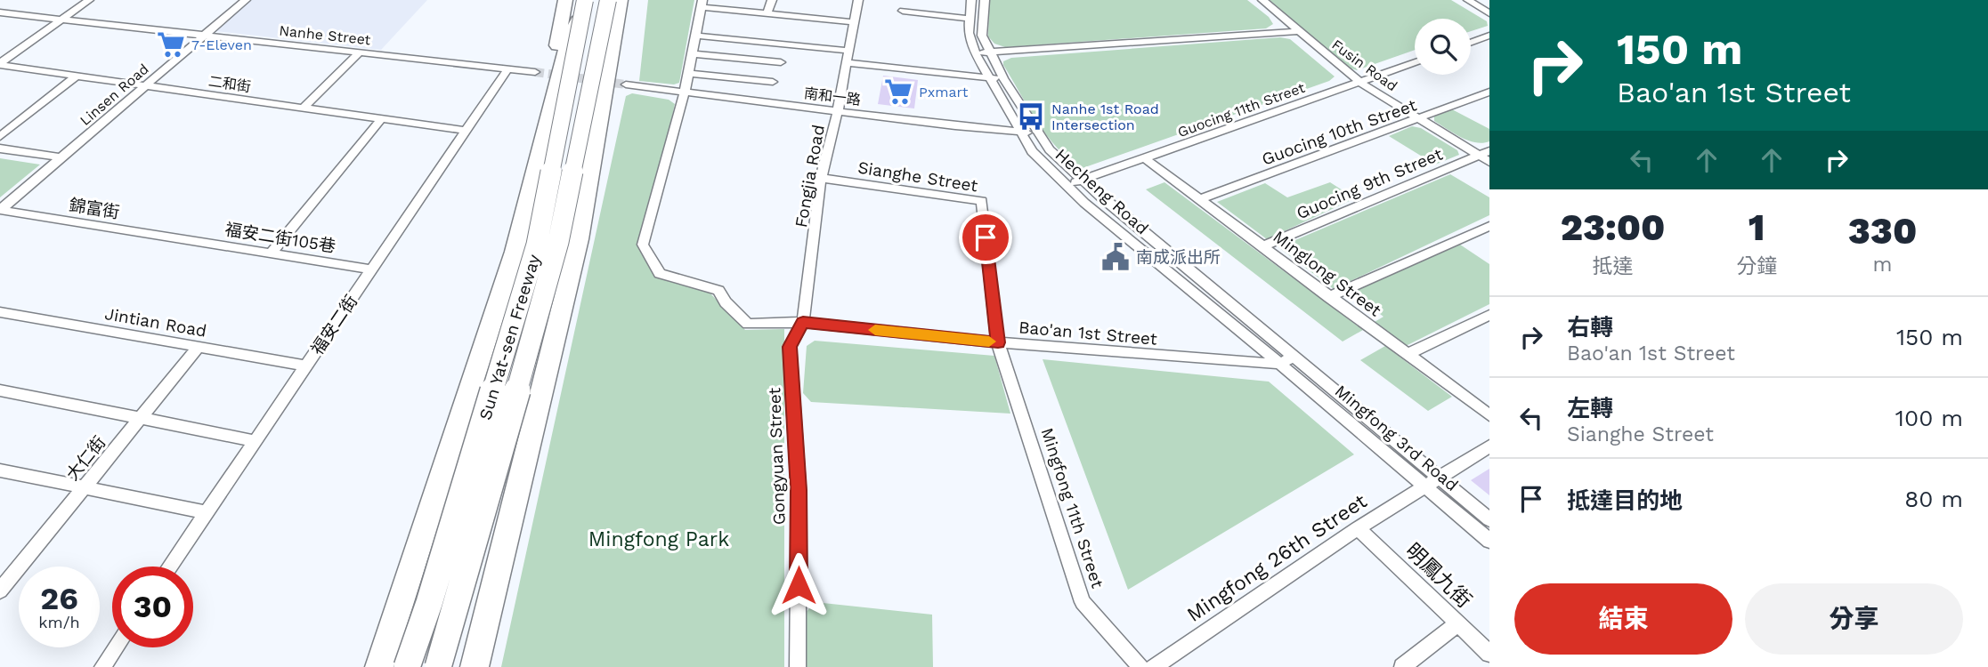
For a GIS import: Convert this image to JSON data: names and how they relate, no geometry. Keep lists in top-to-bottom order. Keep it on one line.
{"streets":{"highway":["Sun Yat-sen Freeway"],"street":["Nanhe Street","Fusin Road","二和街","Linsen Road","南和一路","Guocing 11th Street","Guocing 10th Street","Fongjia Road","Sianghe Street","Guocing 9th Street","Hecheng Road","錦富街","福安二街105巷","Minglong Street","Jintian Road","福安二街","Bao'an 1st Street","Mingfong 3rd Road","Gongyuan Street","大仁街","Mingfong 11th Street","Mingfong 26th Street","明鳳九街"]},"crossings":[["Nanhe Street","Linsen Road"],["Nanhe Street","福安二街"],["Fusin Road","Guocing 11th Street"],["Fusin Road","Guocing 10th Street"],["Fusin Road","Guocing 9th Street"],["二和街","Linsen Road"],["二和街","福安二街"],["Linsen Road","錦富街"],["南和一路","Fongjia Road"],["南和一路","Hecheng Road"],["南和一路","Bao'an 1st Street"],["Guocing 11th Street","Hecheng Road"],["Guocing 11th Street","Minglong Street"],["Guocing 10th Street","Minglong Street"],["Fongjia Road","Sianghe Street"],["Fongjia Road","Bao'an 1st Street"],["Fongjia Road","Gongyuan Street"],["Sianghe Street","Bao'an 1st Street"],["Sianghe Street","Mingfong 11th Street"],["Guocing 9th Street","Minglong Street"],["Hecheng Road","Bao'an 1st Street"],["Hecheng Road","Mingfong 3rd Road"],["錦富街","福安二街105巷"],["福安二街105巷","福安二街"],["Jintian Road","福安二街"],["Jintian Road","大仁街"],["Bao'an 1st Street","Mingfong 3rd Road"],["Bao'an 1st Street","Gongyuan Street"],["Bao'an 1st Street","Mingfong 11th Street"],["Mingfong 3rd Road","Mingfong 26th Street"],["Mingfong 26th Street","明鳳九街"]],"parks":["Mingfong Park"],"places":{"supermarket":["7-Eleven","Pxmart"],"bus stop":["Nanhe 1st Road Intersection"],"public building":["南成派出所"]},"page":{"turn":["150 m","Bao'an 1st Street"],"eta":["23:00","抵達","1","分鐘","330","m"],"list":[{"name":"右轉","note":"Bao'an 1st Street","value":"150 m"},{"name":"左轉","note":"Sianghe Street","value":"100 m"},{"name":"抵達目的地","value":"80 m"}],"speed":"26 km/h","limit":"30","buttons":["結束","分享"]}}
